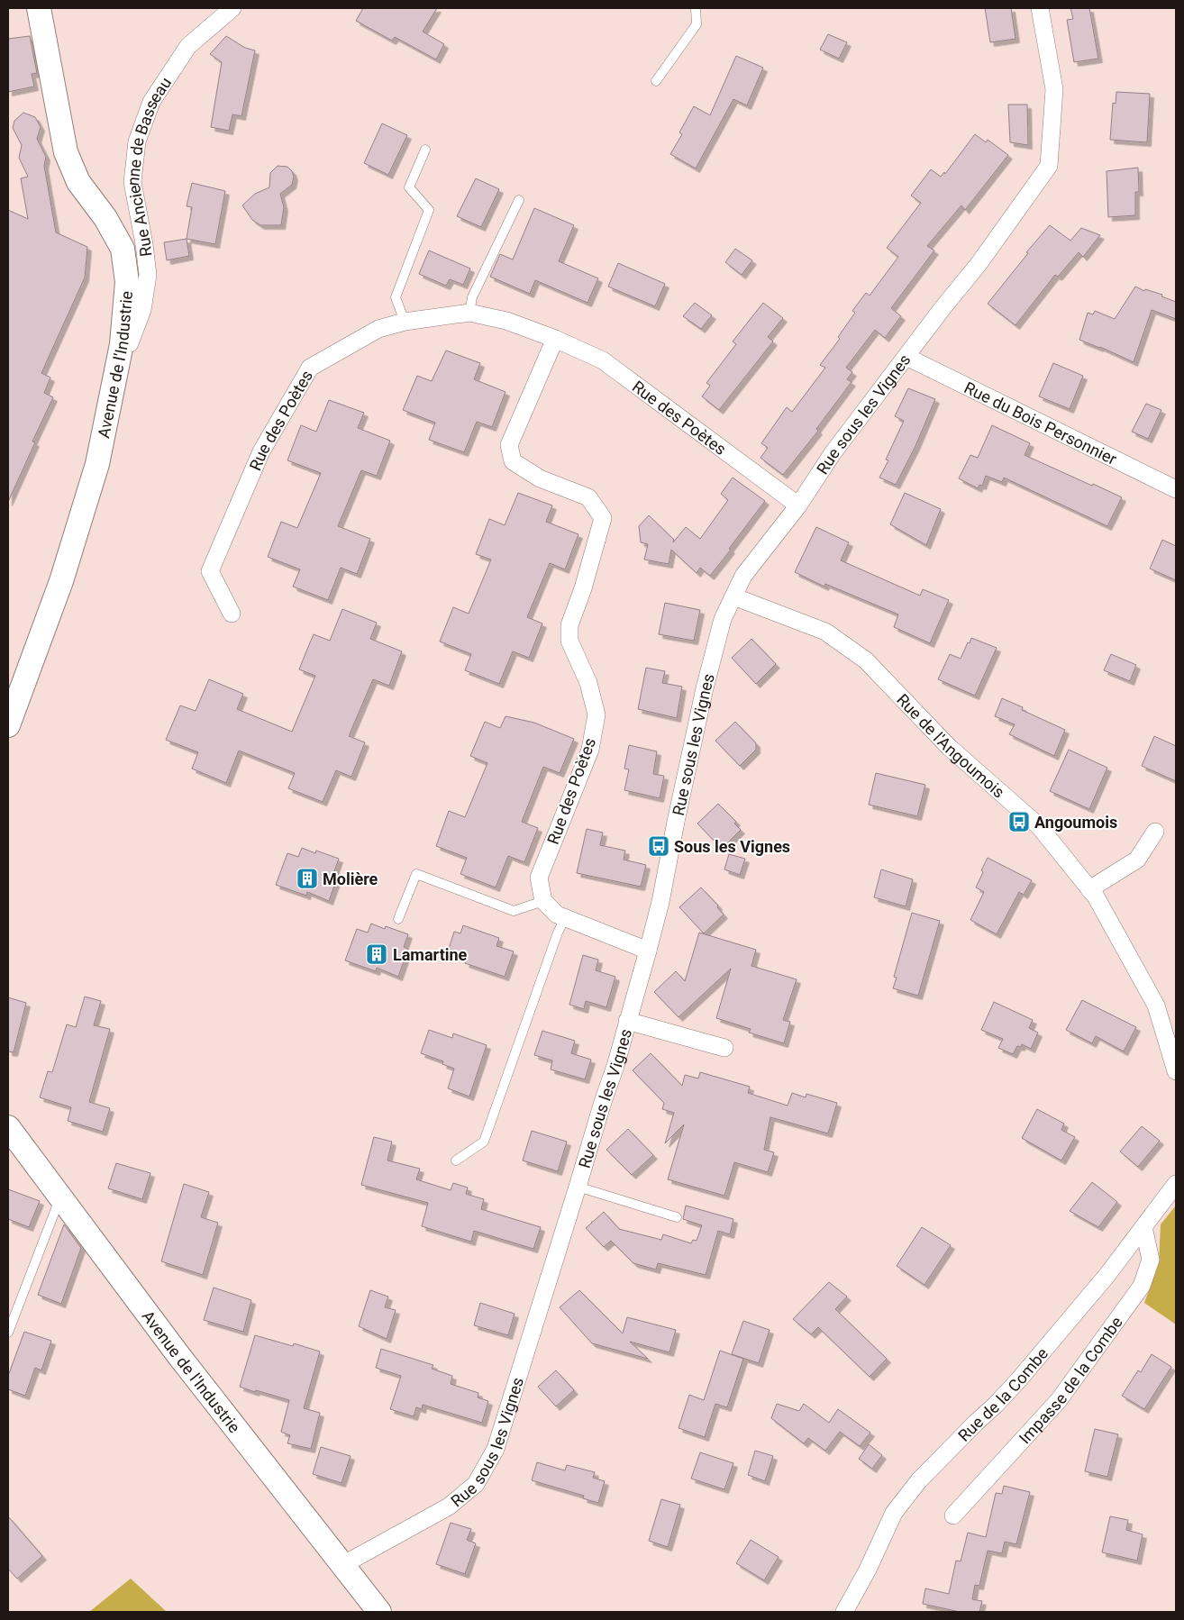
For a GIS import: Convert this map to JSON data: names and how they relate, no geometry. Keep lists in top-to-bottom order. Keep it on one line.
{"streets":{"street":["Rue Ancienne de Basseau","Avenue de l'Industrie","Rue sous les Vignes","Rue des Poètes","Rue du Bois Personnier","Rue de l'Angoumois","Impasse de la Combe","Rue de la Combe"]},"crossings":[["Rue Ancienne de Basseau","Avenue de l'Industrie"],["Avenue de l'Industrie","Rue sous les Vignes"],["Rue sous les Vignes","Rue des Poètes"],["Rue sous les Vignes","Rue du Bois Personnier"],["Rue sous les Vignes","Rue de l'Angoumois"],["Impasse de la Combe","Rue de la Combe"]],"places":{"bus stop":["Angoumois","Sous les Vignes"],"building":["Molière","Lamartine"]}}
